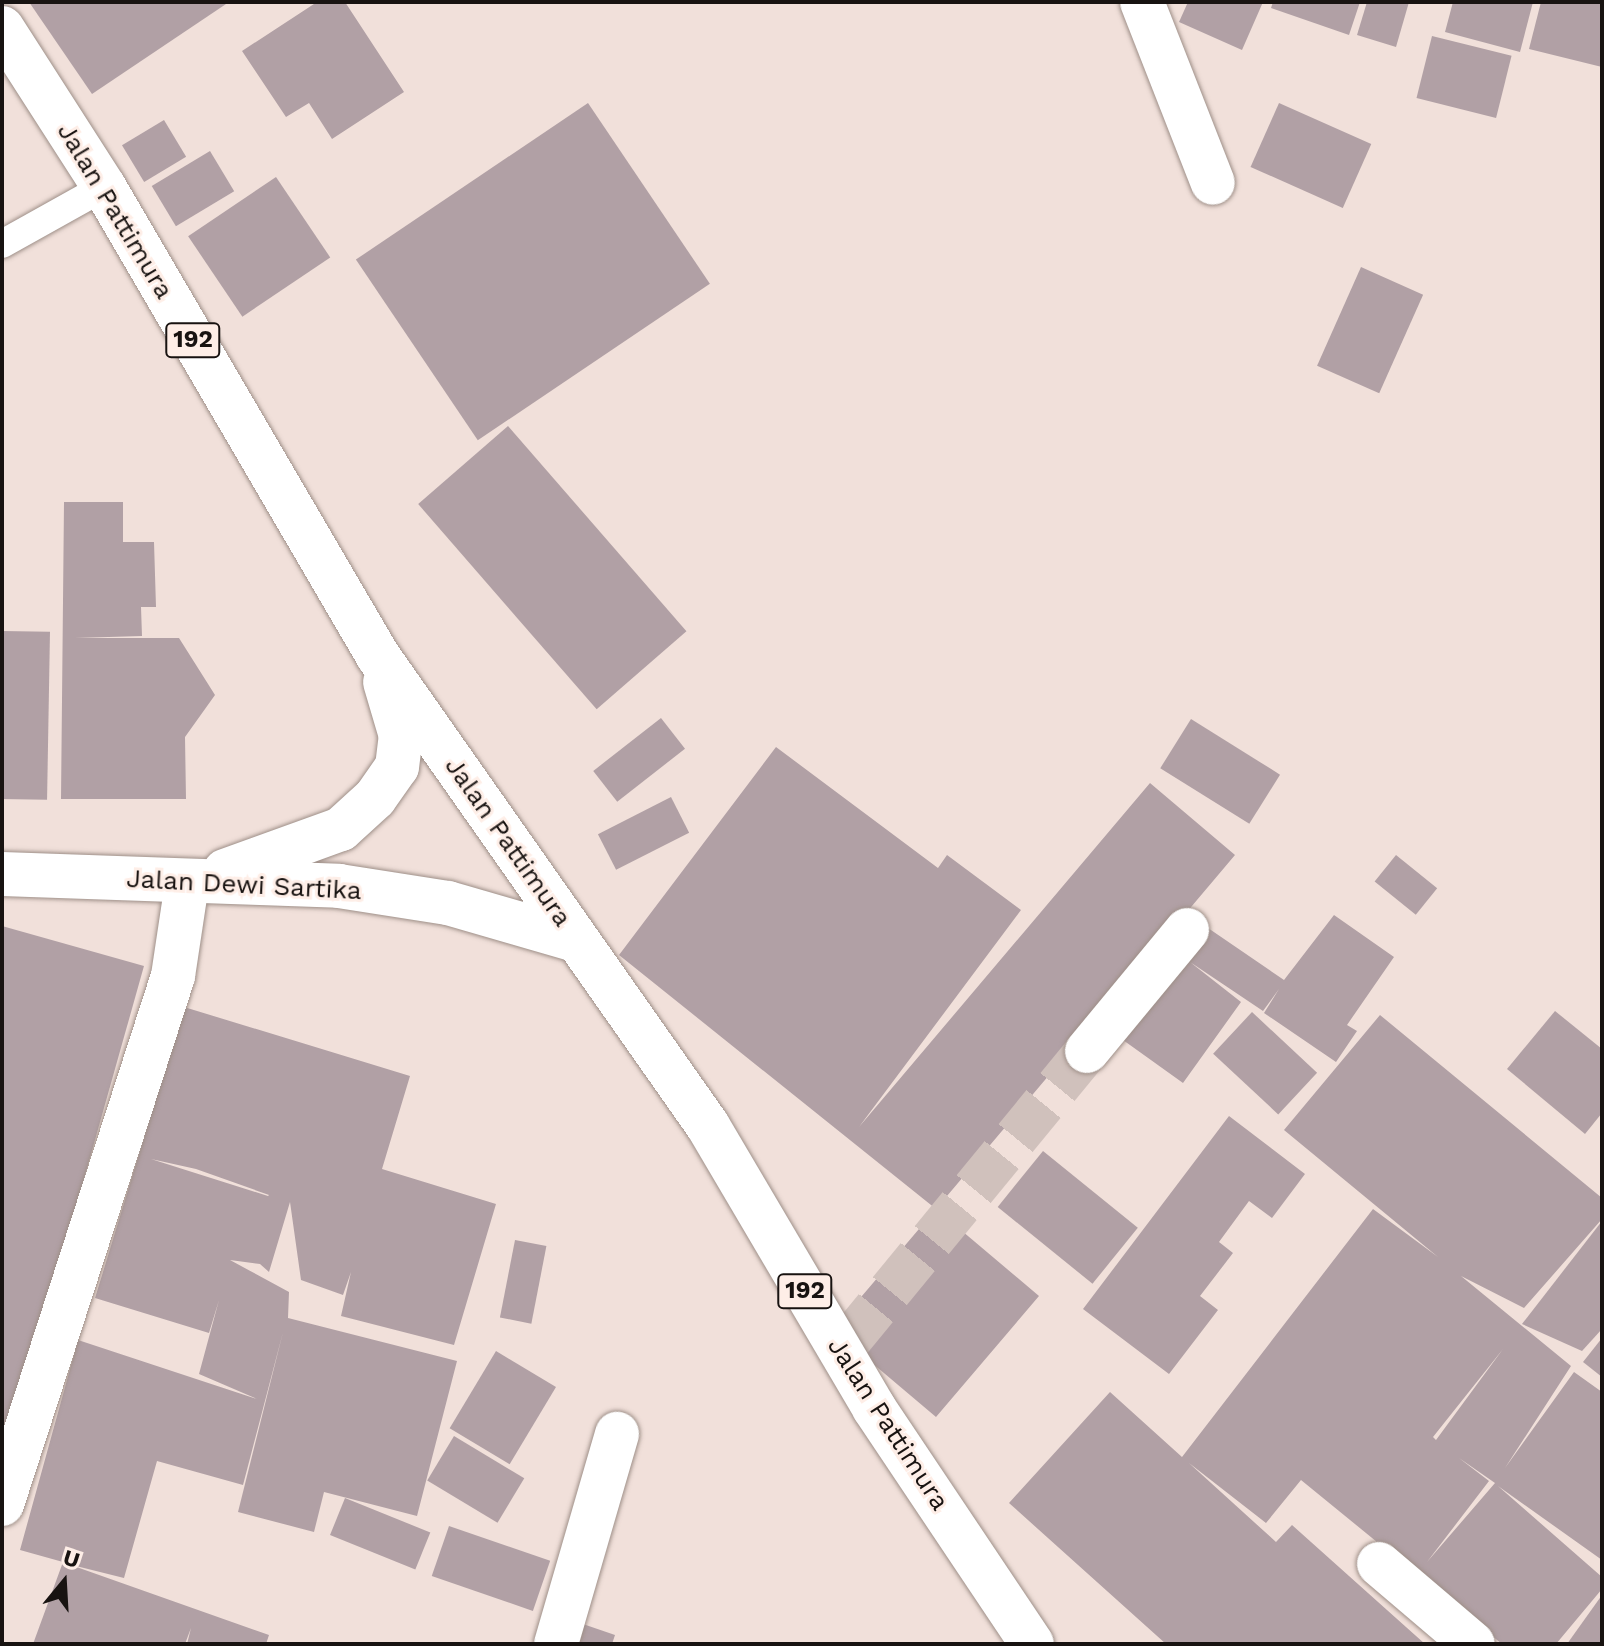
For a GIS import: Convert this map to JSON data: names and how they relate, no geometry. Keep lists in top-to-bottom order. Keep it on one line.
{"streets":{"main road":["Jalan Pattimura","192","Jalan Dewi Sartika"]},"crossings":[["Jalan Pattimura","Jalan Dewi Sartika"]],"north":"top"}
